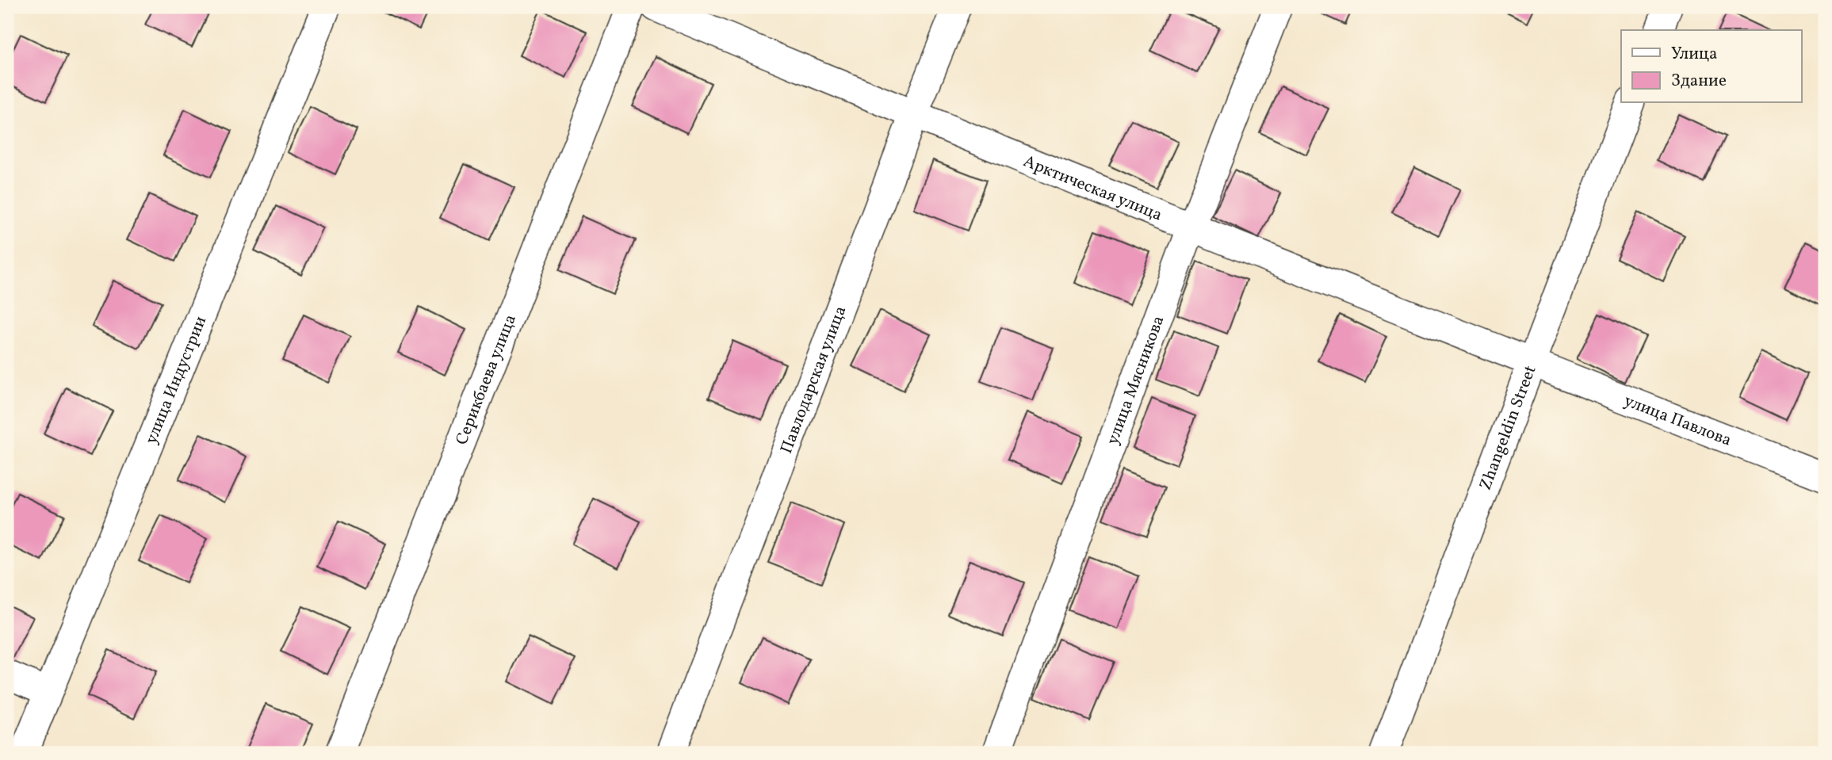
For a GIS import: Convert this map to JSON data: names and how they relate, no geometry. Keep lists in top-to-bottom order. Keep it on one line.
{"streets":{"street":["Арктическая улица","улица Мясникова","улица Индустрии","Павлодарская улица","Серикбаева улица","улица Павлова","Zhangeldin Street"]},"crossings":[["Арктическая улица","улица Мясникова"],["Арктическая улица","Павлодарская улица"],["Арктическая улица","улица Павлова"],["Арктическая улица","Zhangeldin Street"],["улица Павлова","Zhangeldin Street"]],"legend":["Улица","Здание"]}
